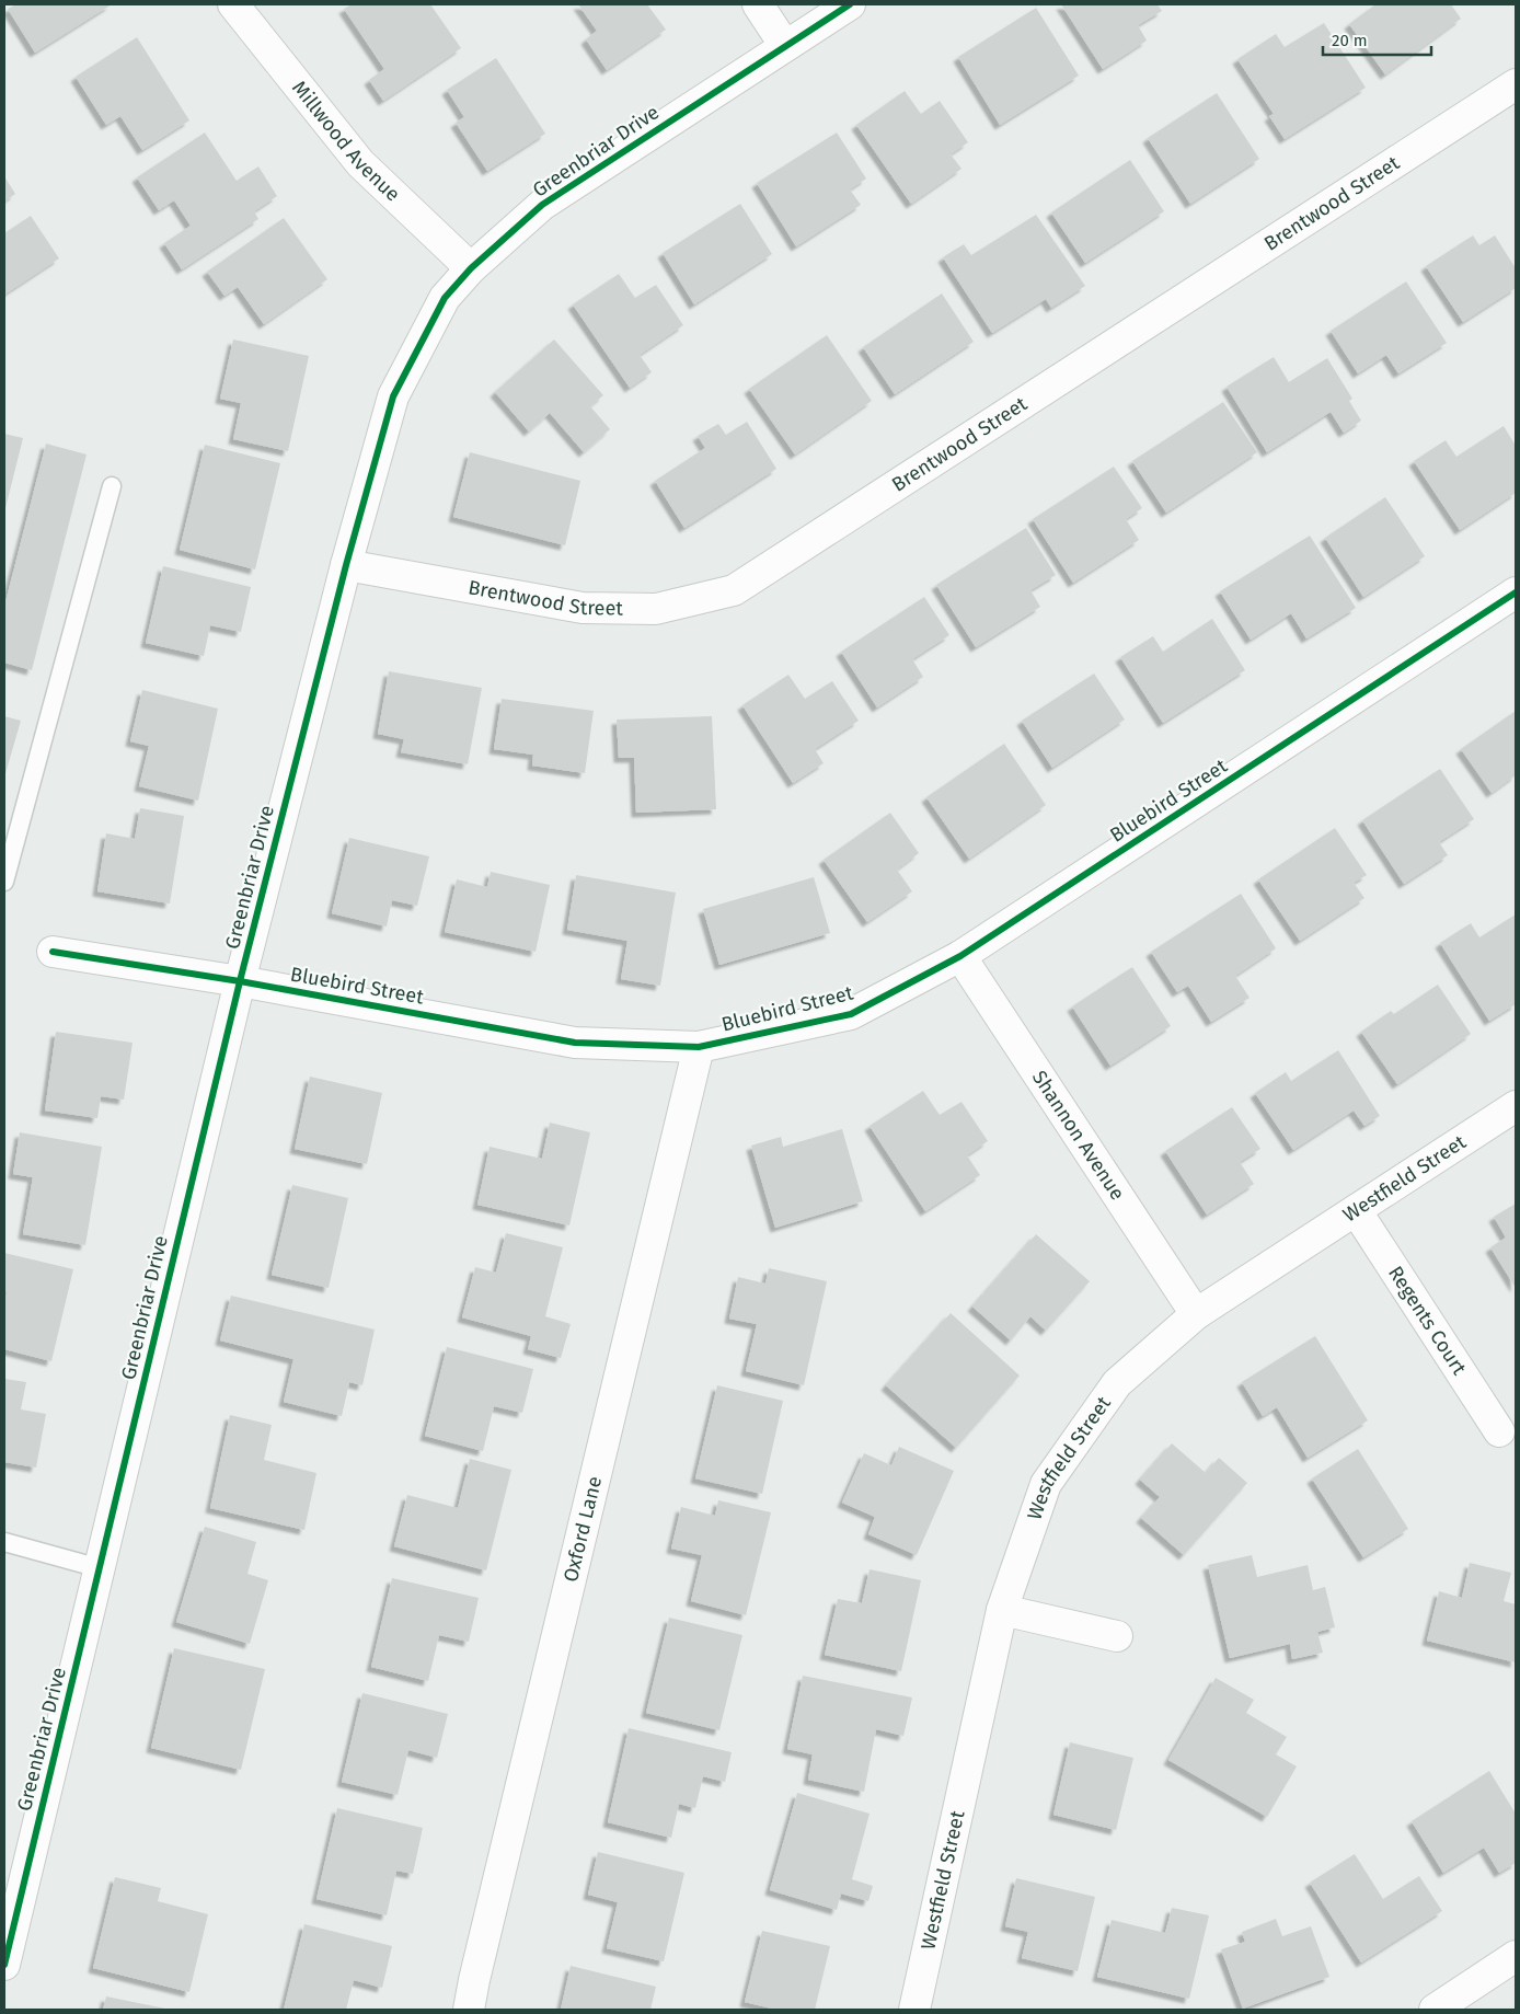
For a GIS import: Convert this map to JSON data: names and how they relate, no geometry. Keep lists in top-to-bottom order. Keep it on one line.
{"streets":{"street":["Millwood Avenue","Greenbriar Drive","Brentwood Street","Bluebird Street","Shannon Avenue","Westfield Street","Regents Court","Oxford Lane"]},"crossings":[["Millwood Avenue","Greenbriar Drive"],["Greenbriar Drive","Brentwood Street"],["Greenbriar Drive","Bluebird Street"],["Bluebird Street","Shannon Avenue"],["Bluebird Street","Oxford Lane"],["Shannon Avenue","Westfield Street"],["Westfield Street","Regents Court"]],"scale_bar":"20 m"}
